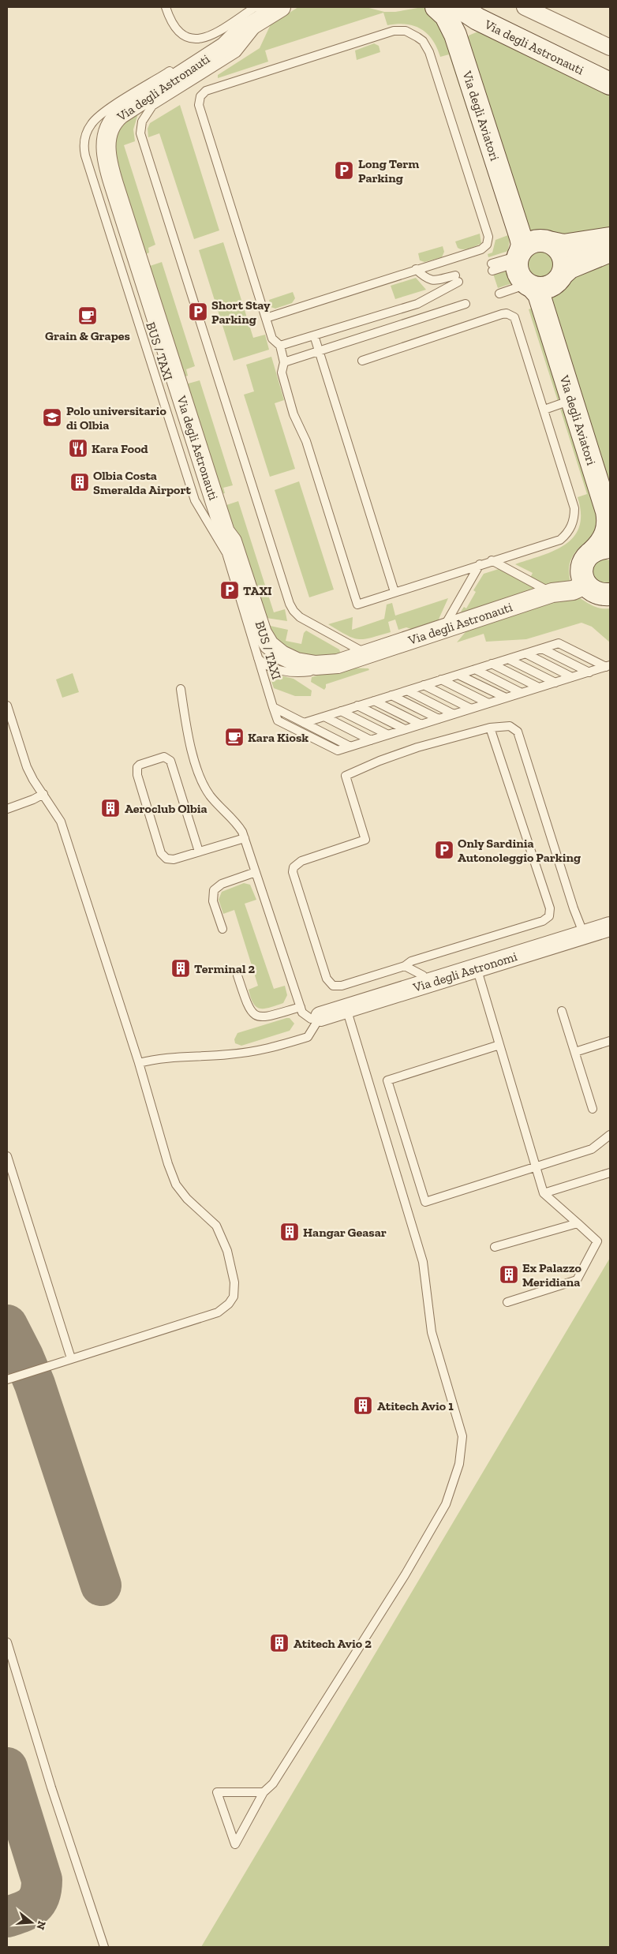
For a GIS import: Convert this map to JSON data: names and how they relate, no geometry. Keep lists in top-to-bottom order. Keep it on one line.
{"streets":{"main road":["Via degli Astronauti","Via degli Aviatori"],"street":["Via degli Astronomi"],"lane":["BUS / TAXI"]},"crossings":[["Via degli Astronauti","Via degli Aviatori"]],"places":{"parking":["Long Term Parking","Short Stay Parking","TAXI","Only Sardinia Autonoleggio Parking"],"cafe":["Grain & Grapes","Kara Kiosk"],"school or university":["Polo universitario di Olbia"],"restaurant":["Kara Food"],"building":["Olbia Costa Smeralda Airport","Aeroclub Olbia","Terminal 2","Hangar Geasar","Ex Palazzo Meridiana","Atitech Avio 1","Atitech Avio 2"]},"north":"right"}
